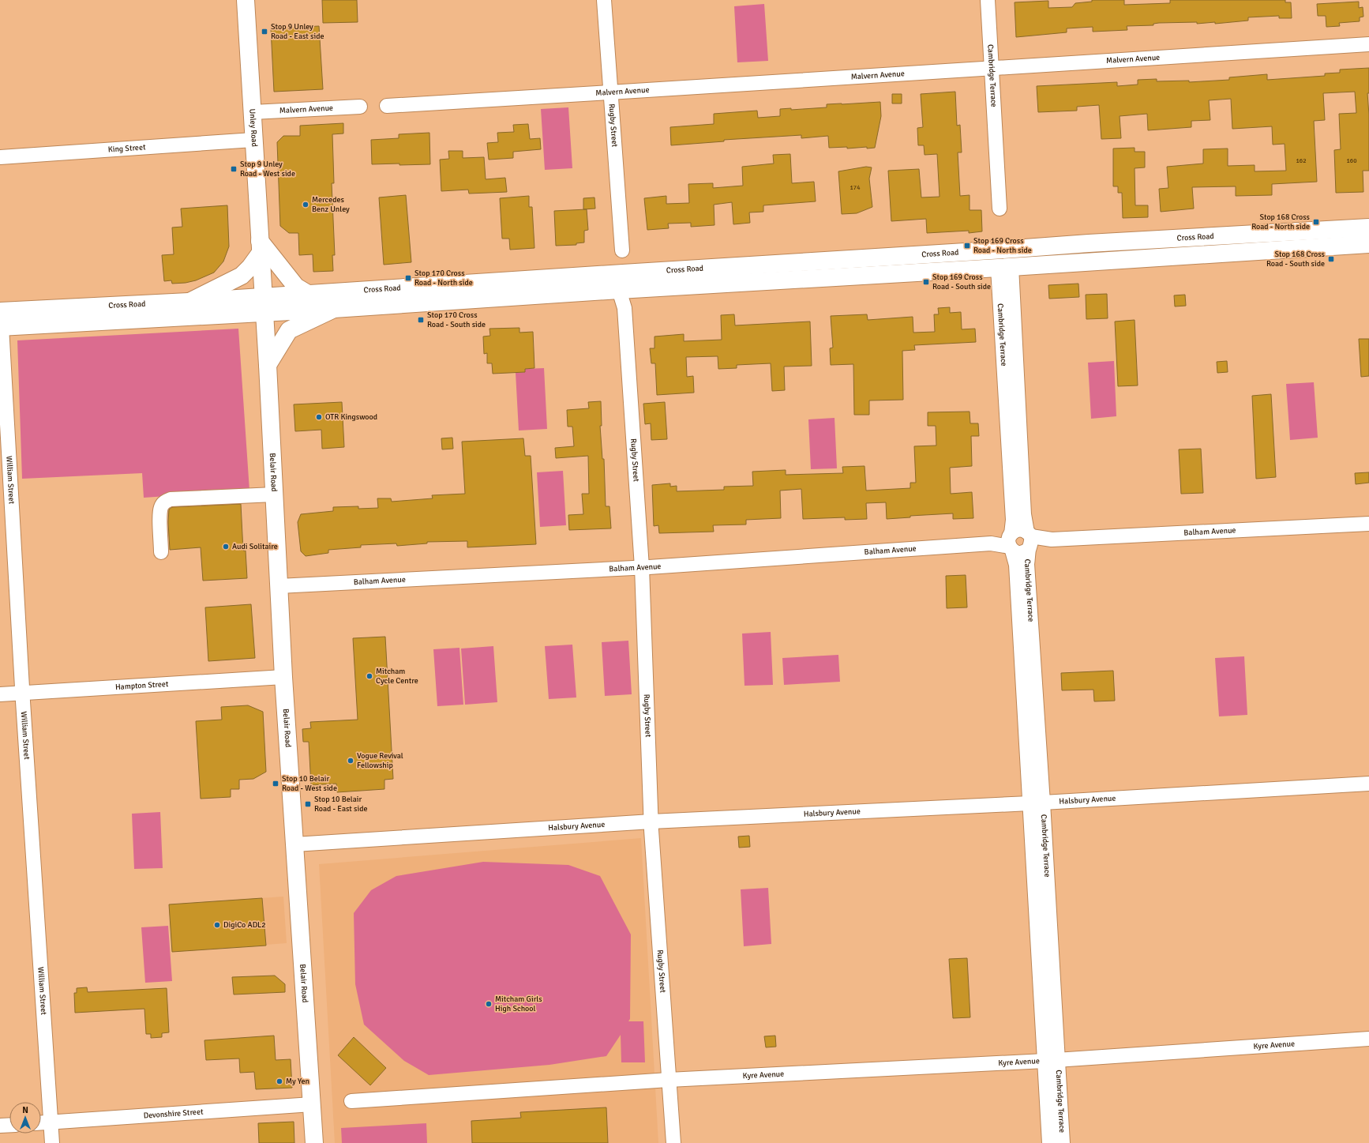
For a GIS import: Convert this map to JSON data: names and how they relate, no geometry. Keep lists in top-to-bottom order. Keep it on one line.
{"streets":{"main road":["Unley Road","Cross Road","Belair Road"],"street":["Malvern Avenue","Cambridge Terrace","Rugby Street","King Street","William Street","Balham Avenue","Hampton Street","Halsbury Avenue","Kyre Avenue","Devonshire Street"]},"crossings":[["Malvern Avenue","Cambridge Terrace"],["Malvern Avenue","Rugby Street"],["Malvern Avenue","Unley Road"],["Cambridge Terrace","Cross Road"],["Cambridge Terrace","Balham Avenue"],["Cambridge Terrace","Halsbury Avenue"],["Cambridge Terrace","Kyre Avenue"],["Rugby Street","Cross Road"],["Rugby Street","Balham Avenue"],["Rugby Street","Halsbury Avenue"],["Rugby Street","Kyre Avenue"],["Unley Road","King Street"],["Unley Road","Cross Road"],["Unley Road","Belair Road"],["Cross Road","Belair Road"],["Cross Road","William Street"],["Belair Road","Balham Avenue"],["Belair Road","Hampton Street"],["Belair Road","Halsbury Avenue"],["Belair Road","Devonshire Street"],["William Street","Hampton Street"],["William Street","Devonshire Street"]],"places":{"transit":["Stop 9 Unley Road - East side","Stop 9 Unley Road - West side","Stop 168 Cross Road - North side","Stop 169 Cross Road - North side","Stop 168 Cross Road - South side","Stop 170 Cross Road - North side","Stop 169 Cross Road - South side","Stop 170 Cross Road - South side","Stop 10 Belair Road - West side","Stop 10 Belair Road - East side"],"other":["Mercedes Benz Unley","OTR Kingswood","Audi Solitaire","Mitcham Cycle Centre","Vogue Revival Fellowship","DigiCo ADL2","Mitcham Girls High School","My Yen"]},"house_numbers":["162","160","174"],"north":"top"}
